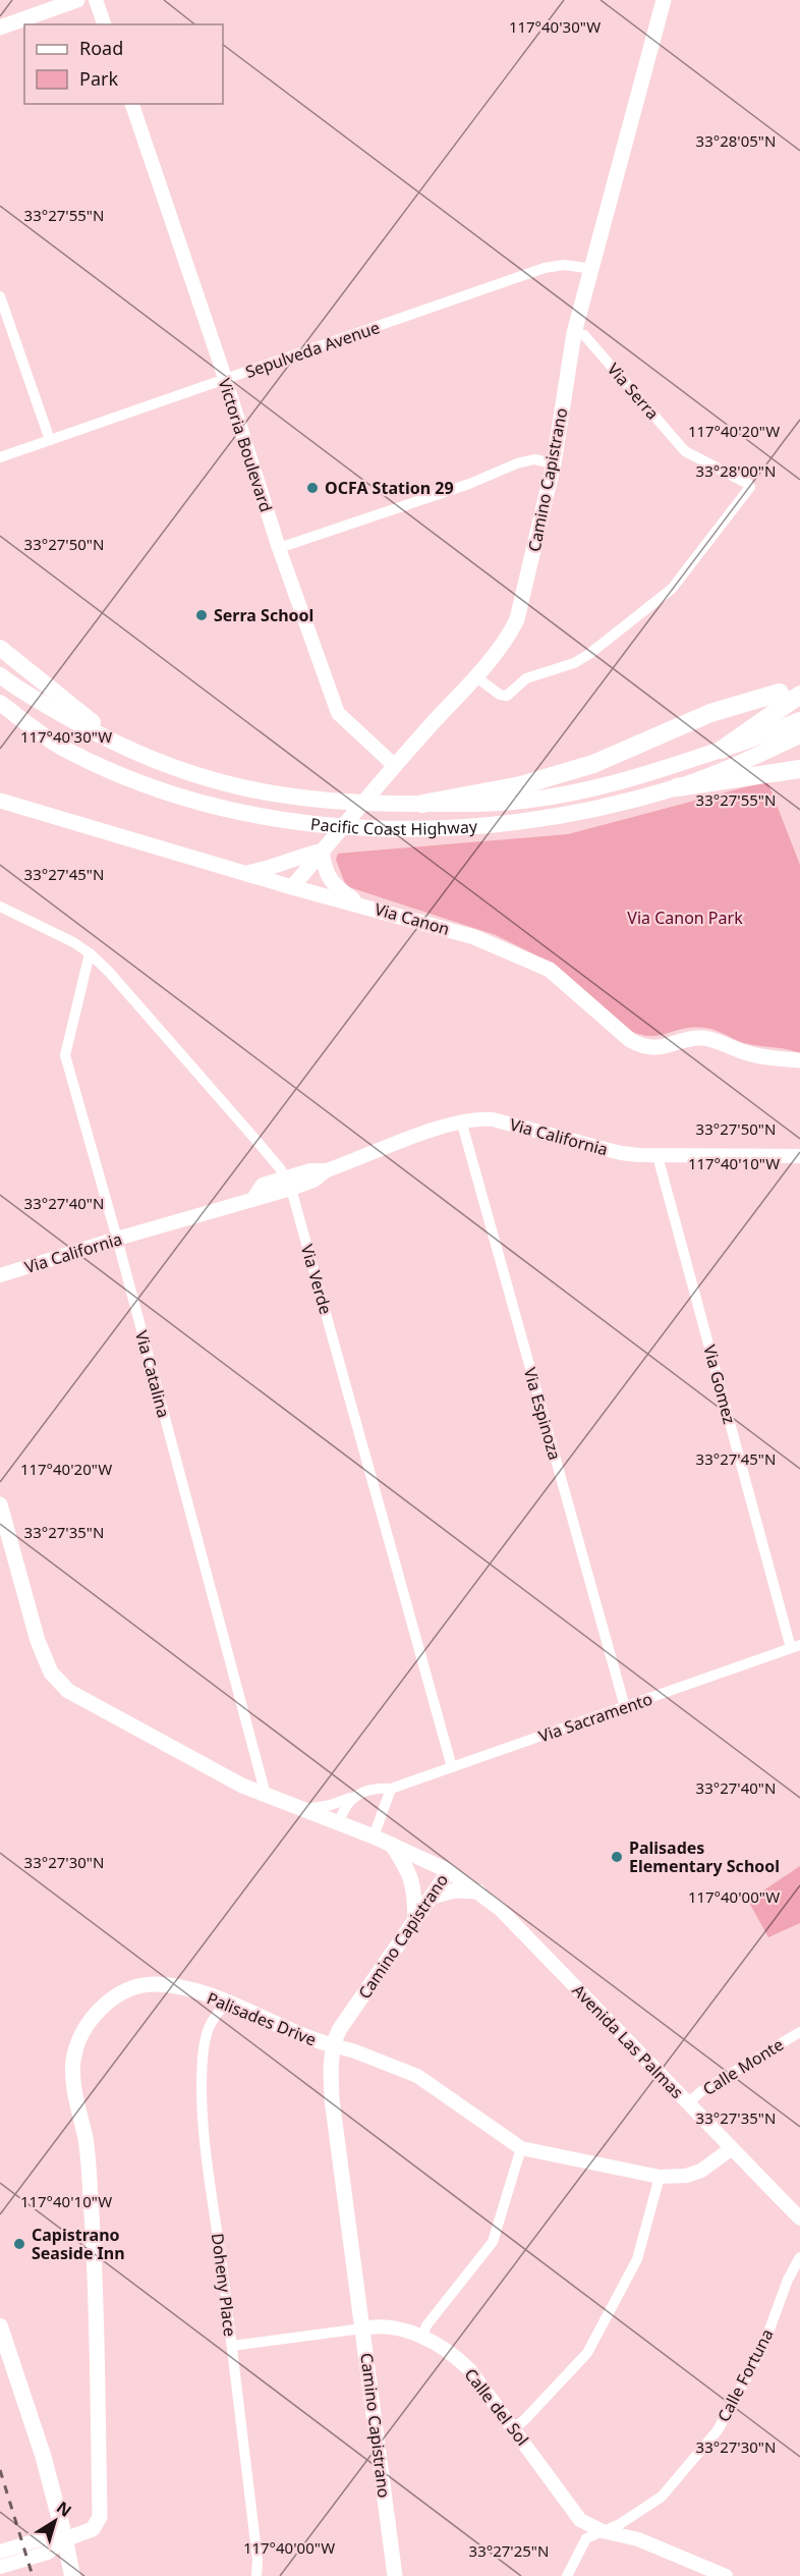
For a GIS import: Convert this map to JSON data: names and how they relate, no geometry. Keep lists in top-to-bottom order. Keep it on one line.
{"streets":{"main road":["Camino Capistrano","Pacific Coast Highway","Via Canon","Palisades Drive"],"street":["Sepulveda Avenue","Via Serra","Victoria Boulevard","Via California","Via Verde","Via Catalina","Via Gomez","Via Espinoza","Via Sacramento","Avenida Las Palmas","Calle Monte","Doheny Place","Calle Fortuna","Calle del Sol"]},"crossings":[["Sepulveda Avenue","Victoria Boulevard"],["Sepulveda Avenue","Camino Capistrano"],["Via Serra","Camino Capistrano"],["Victoria Boulevard","Camino Capistrano"],["Camino Capistrano","Via Canon"],["Camino Capistrano","Via Catalina"],["Camino Capistrano","Via Sacramento"],["Camino Capistrano","Palisades Drive"],["Camino Capistrano","Avenida Las Palmas"],["Camino Capistrano","Calle del Sol"],["Via California","Via Verde"],["Via California","Via Catalina"],["Via California","Via Gomez"],["Via California","Via Espinoza"],["Via Verde","Via Catalina"],["Via Verde","Via Sacramento"],["Via Gomez","Via Sacramento"],["Via Espinoza","Via Sacramento"],["Palisades Drive","Avenida Las Palmas"],["Palisades Drive","Doheny Place"],["Avenida Las Palmas","Calle Monte"],["Doheny Place","Calle del Sol"],["Calle Fortuna","Calle del Sol"]],"parks":["Via Canon Park"],"places":["OCFA Station 29","Serra School","Palisades Elementary School","Capistrano Seaside Inn"],"legend":["Road","Park"],"north":"top right","coordinates":["117°40'30\"W","33°28'05\"N","33°27'55\"N","117°40'20\"W","33°28'00\"N","33°27'50\"N","33°27'45\"N","117°40'10\"W","33°27'40\"N","33°27'35\"N","33°27'30\"N","117°40'00\"W","33°27'25\"N"]}
